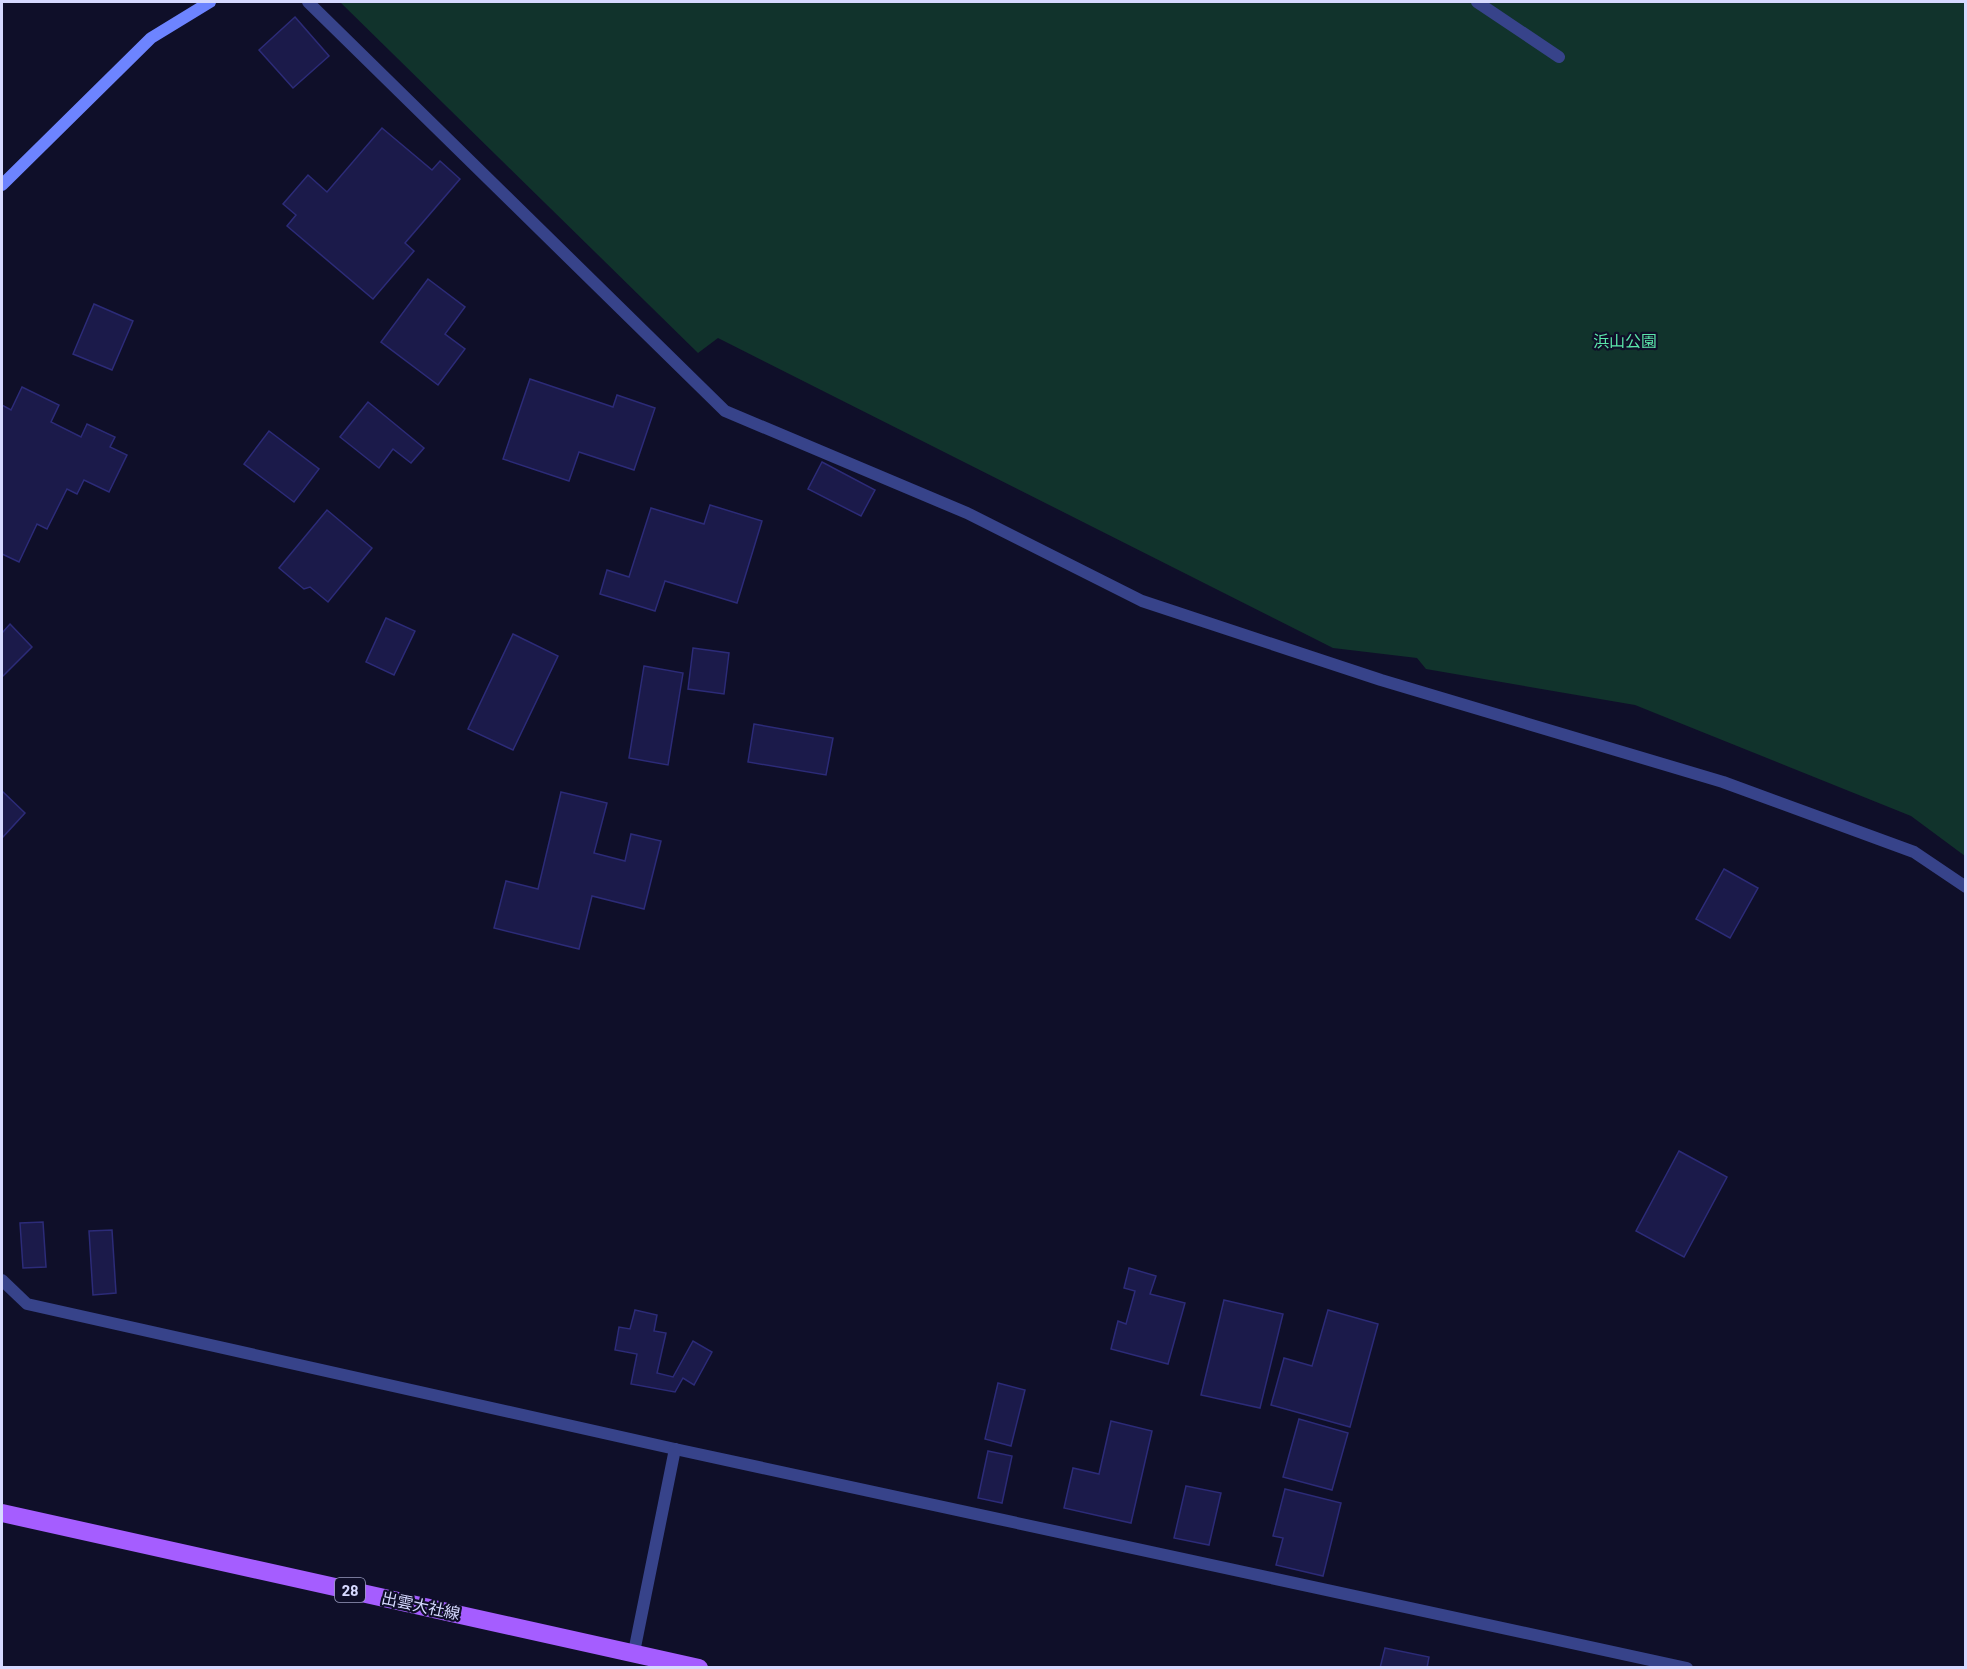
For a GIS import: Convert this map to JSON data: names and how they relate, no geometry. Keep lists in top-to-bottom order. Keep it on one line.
{"streets":{"main road":["28","出雲大社線"]},"parks":["浜山公園"]}
